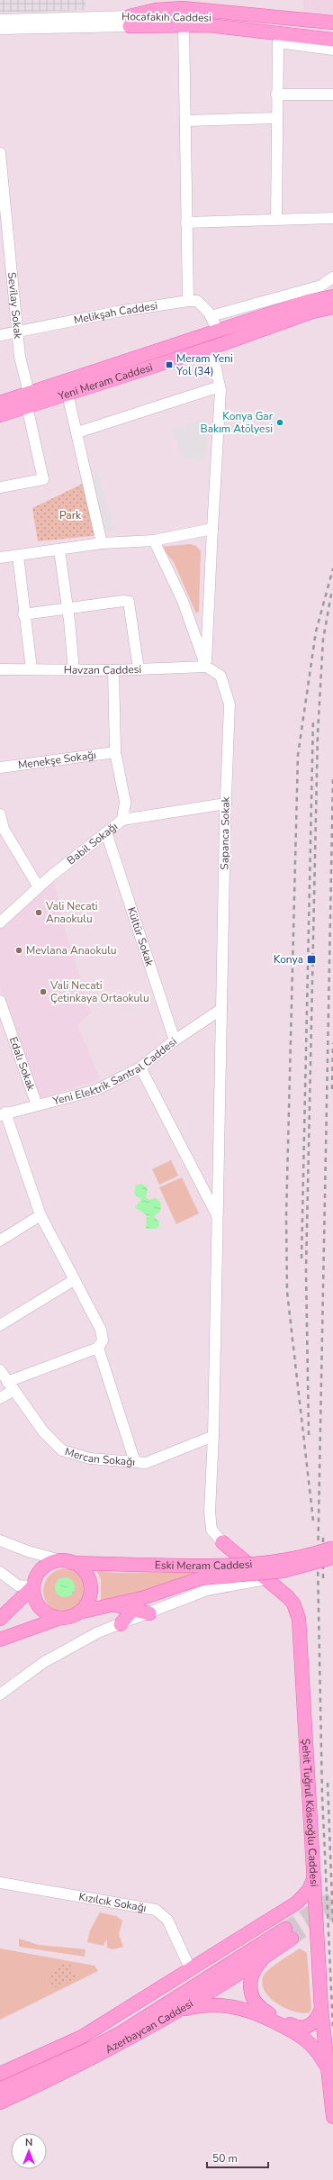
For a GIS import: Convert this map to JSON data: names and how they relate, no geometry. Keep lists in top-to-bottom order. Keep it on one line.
{"streets":{"main road":["Hocafakıh Caddesi","Yeni Meram Caddesi","Eski Meram Caddesi","Şehit Tuğrul Köseoğlu Caddesi","Azerbaycan Caddesi"],"street":["Sevilay Sokak","Melikşah Caddesi","Havzan Caddesi","Menekşe Sokağı","Sapanca Sokak","Babil Sokağı","Kültür Sokak","Edalı Sokak","Yeni Elektrik Santral Caddesi","Mercan Sokağı","Kızılcık Sokağı"]},"crossings":[["Sevilay Sokak","Melikşah Caddesi"],["Sevilay Sokak","Yeni Meram Caddesi"],["Havzan Caddesi","Sapanca Sokak"],["Sapanca Sokak","Babil Sokağı"],["Sapanca Sokak","Yeni Elektrik Santral Caddesi"],["Sapanca Sokak","Mercan Sokağı"],["Sapanca Sokak","Şehit Tuğrul Köseoğlu Caddesi"],["Babil Sokağı","Kültür Sokak"],["Kültür Sokak","Yeni Elektrik Santral Caddesi"],["Edalı Sokak","Yeni Elektrik Santral Caddesi"]],"parks":["Park"],"places":{"transit":["Meram Yeni Yol (34)","Konya"],"other":["Konya Gar Bakım Atölyesi","Vali Necati Anaokulu","Mevlana Anaokulu","Vali Necati Çetinkaya Ortaokulu"]},"scale_bar":"50 m","north":"top"}
